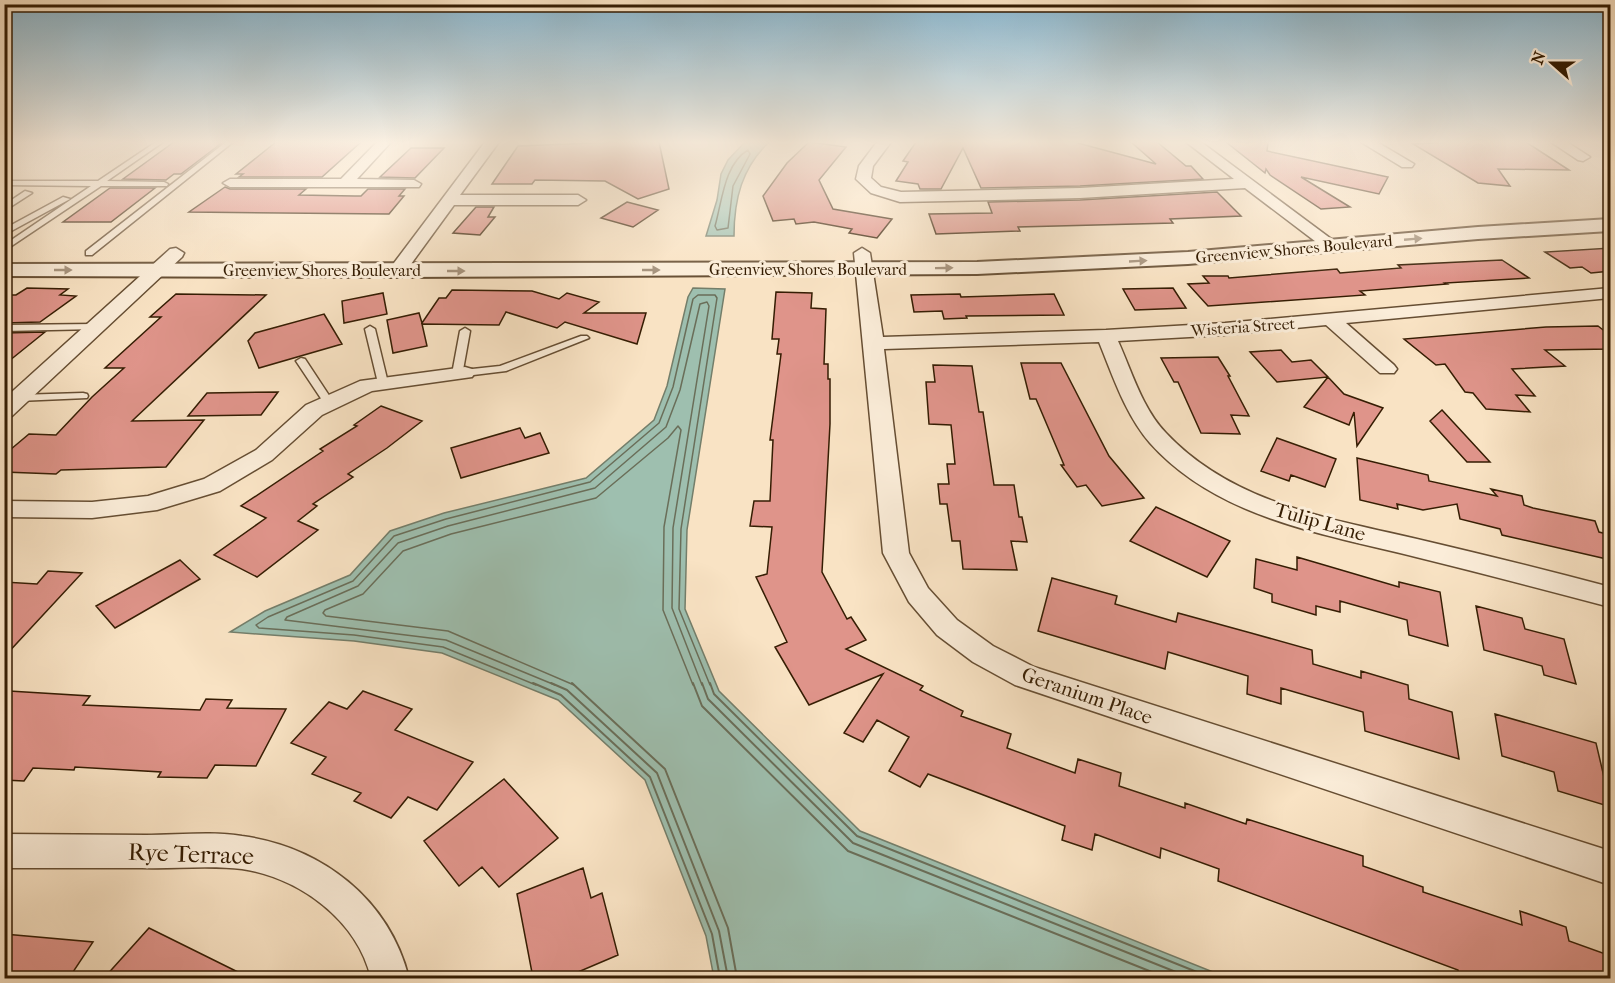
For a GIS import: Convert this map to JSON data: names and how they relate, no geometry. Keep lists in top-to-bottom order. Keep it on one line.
{"streets":{"street":["Greenview Shores Boulevard","Wisteria Street","Tulip Lane","Geranium Place","Rye Terrace"]},"crossings":[["Greenview Shores Boulevard","Geranium Place"],["Wisteria Street","Tulip Lane"],["Wisteria Street","Geranium Place"]],"north":"left"}
